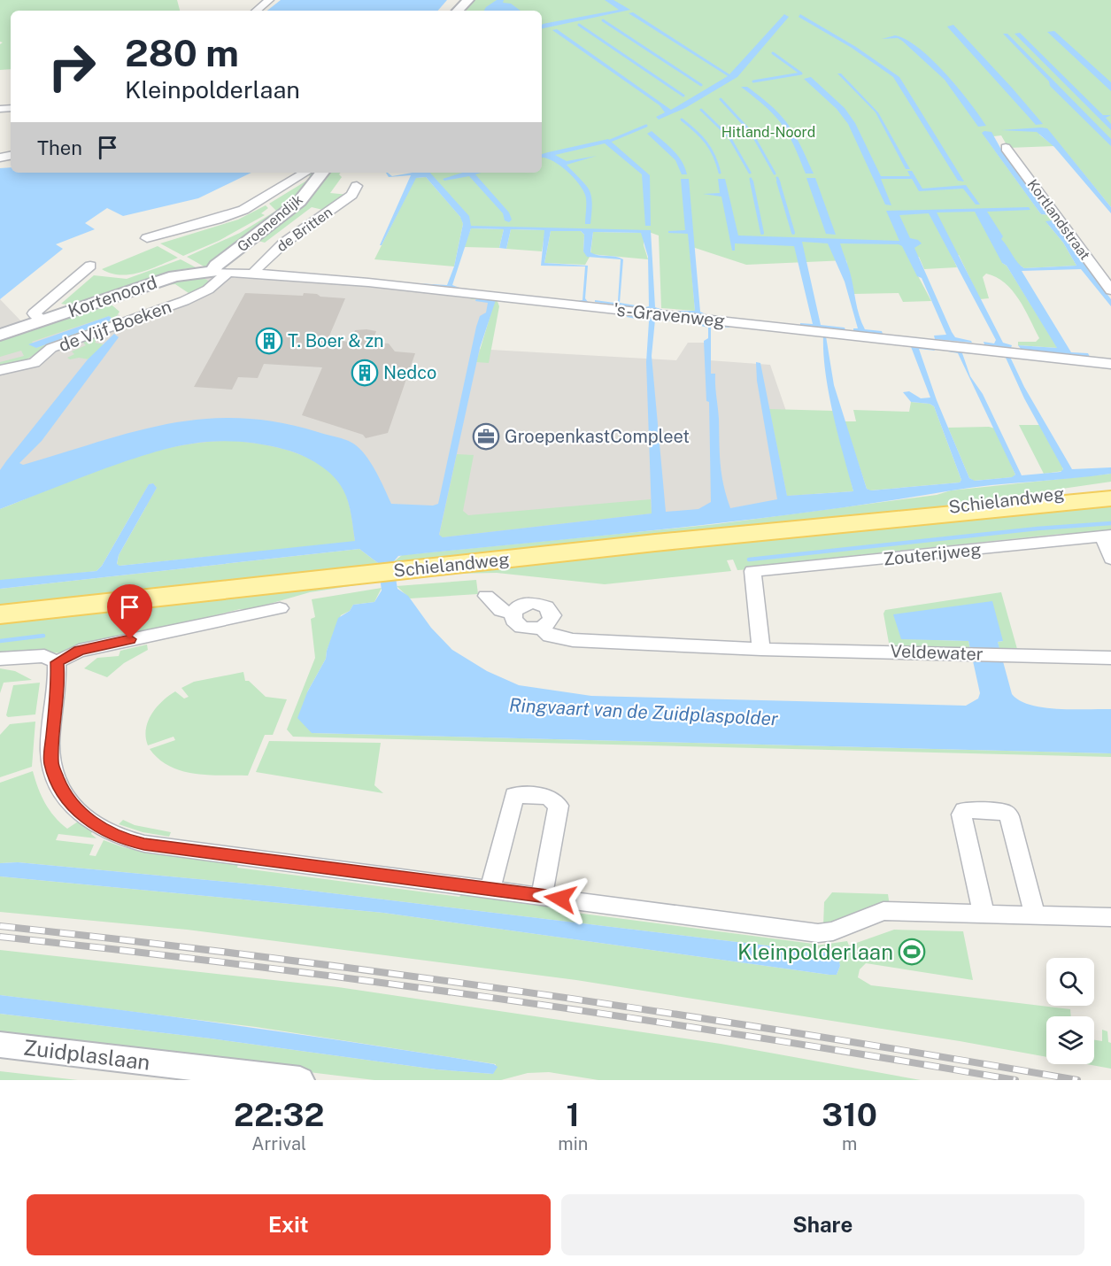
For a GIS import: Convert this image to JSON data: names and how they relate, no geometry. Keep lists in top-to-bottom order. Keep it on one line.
{"streets":{"main road":["Schielandweg"],"street":["Kortlandstraat","Groenendijk","de Britten","Kortenoord","'s-Gravenweg","de Vijf Boeken","Zouterijweg","Veldewater","Zuidplaslaan"]},"crossings":[["Groenendijk","Kortenoord"],["Groenendijk","'s-Gravenweg"],["Groenendijk","de Vijf Boeken"],["de Britten","'s-Gravenweg"],["Kortenoord","'s-Gravenweg"],["Kortenoord","de Vijf Boeken"],["'s-Gravenweg","de Vijf Boeken"],["Zouterijweg","Veldewater"]],"water":["Ringvaart van de Zuidplaspolder"],"parks":["Hitland-Noord"],"places":{"building":["T. Boer & zn","Nedco"],"office":["GroepenkastCompleet"],"sports":["Kleinpolderlaan"]},"page":{"turn":["280 m","Kleinpolderlaan"],"then":"Then","eta":["22:32","Arrival","1","min","310","m"],"buttons":["Exit","Share"]}}
